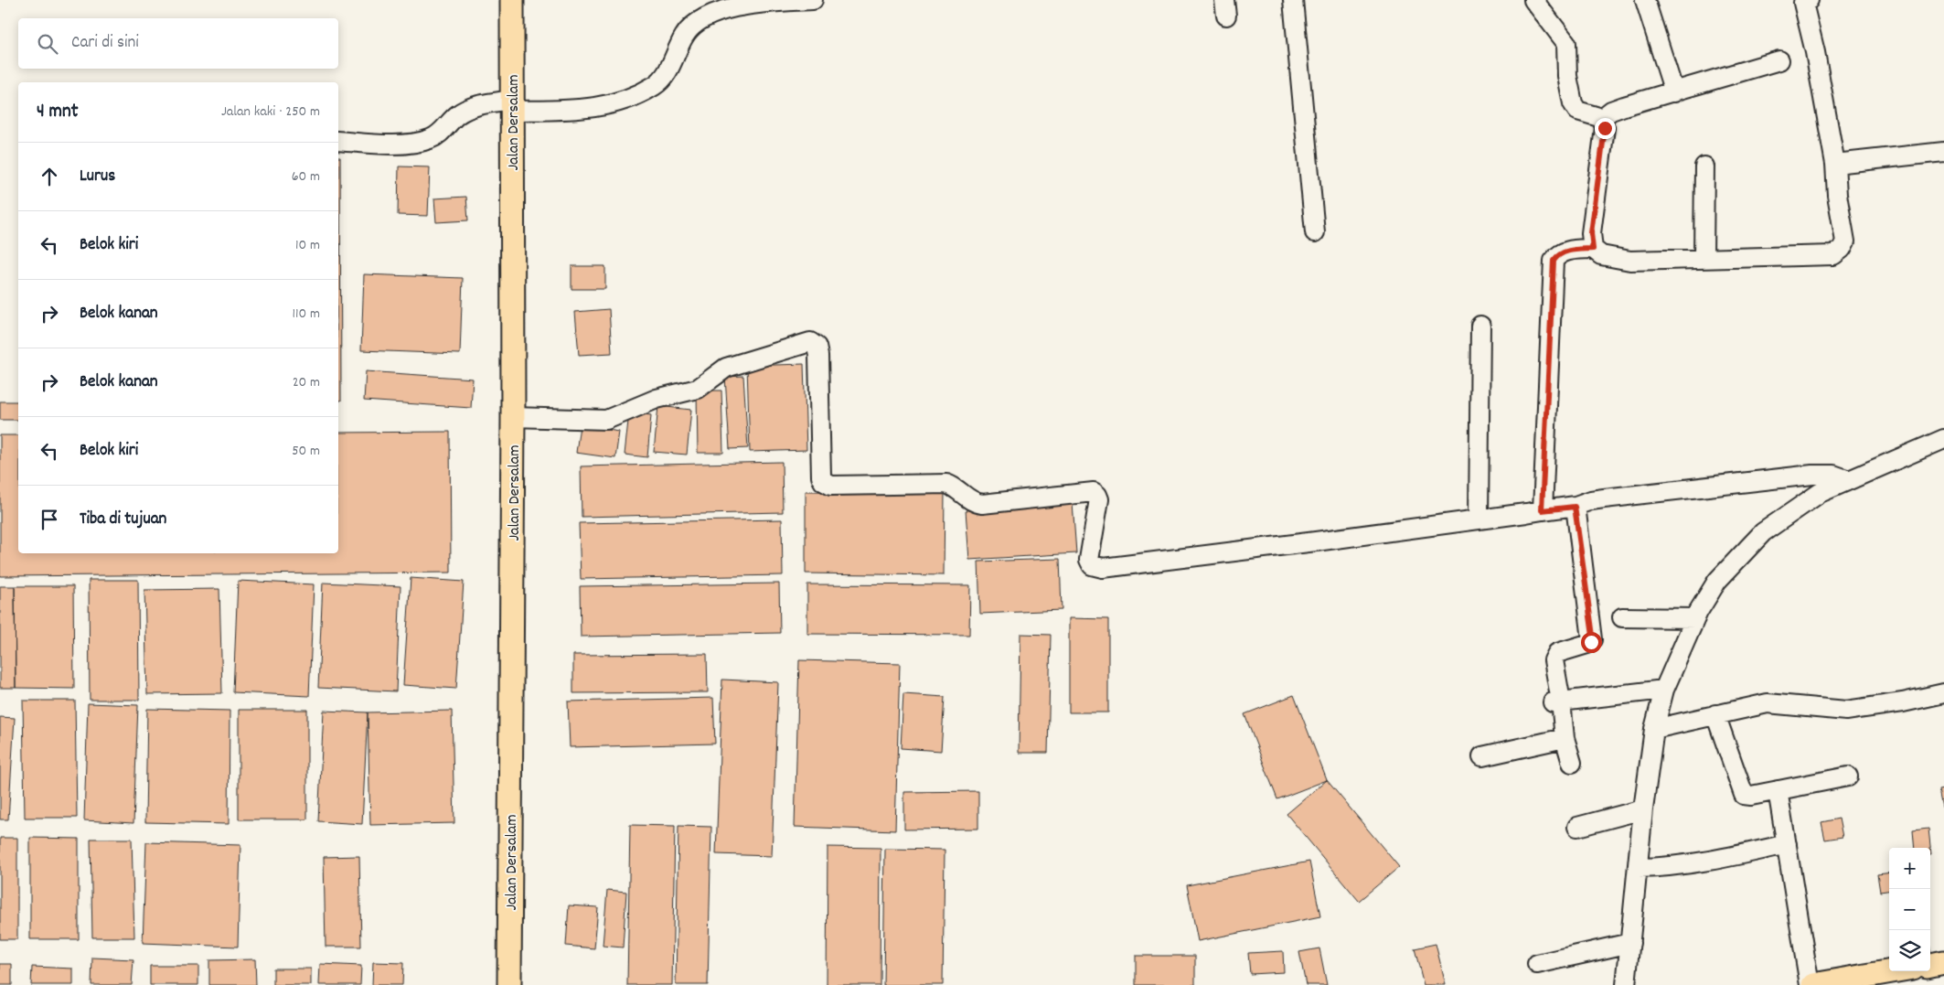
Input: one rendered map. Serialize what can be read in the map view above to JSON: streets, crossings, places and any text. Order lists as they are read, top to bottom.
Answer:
{
  "streets": {
    "main road": ["Jalan Dersalam"]
  },
  "page": {
    "search": "Cari di sini",
    "heading": ["4 mnt", "Jalan kaki · 250 m"],
    "list": [
      ["Lurus", "60 m"],
      ["Belok kiri", "10 m"],
      ["Belok kanan", "110 m"],
      ["Belok kanan", "20 m"],
      ["Belok kiri", "50 m"],
      "Tiba di tujuan"
    ],
    "map_buttons": ["+", "−"]
  }
}
